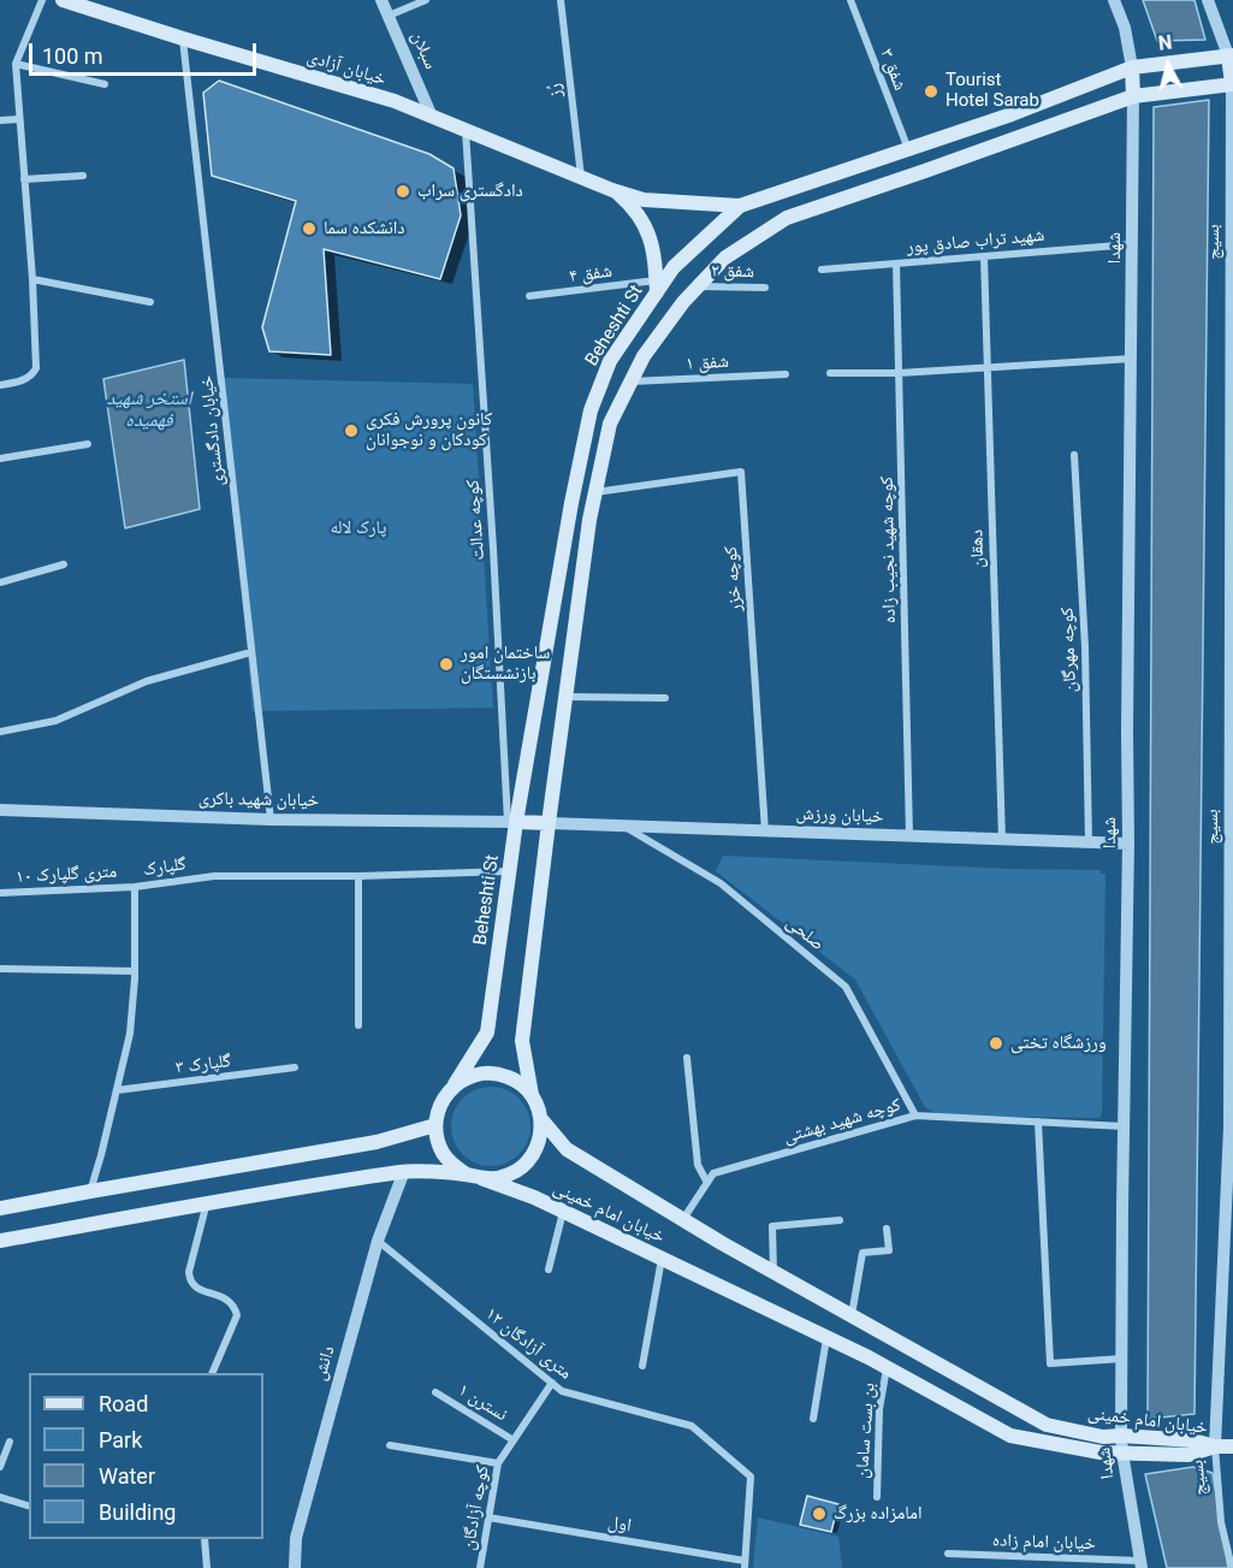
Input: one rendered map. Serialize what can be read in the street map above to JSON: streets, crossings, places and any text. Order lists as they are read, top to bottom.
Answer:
{
  "streets": {
    "main road": ["خیابان آزادی", "Beheshti St", "خیابان امام خمینی"],
    "street": [
      "سبلان",
      "شفق ۳",
      "رُز",
      "شهید تراب صادق پور",
      "بسیج",
      "شهدا",
      "شفق ۲",
      "شفق ۴",
      "شفق ۱",
      "خیابان دادگستری",
      "کوچه عدالت",
      "دهقان",
      "کوچه شهید نجیب زاده",
      "کوچه خزر",
      "کوچه مهرگان",
      "خیابان شهید باکری",
      "خیابان ورزش",
      "گلپارک",
      "۱۰ متری گلپارک",
      "صلحی",
      "گلپارک ۳",
      "کوچه شهید بهشتی",
      "۱۲ متری آزادگان",
      "دانش",
      "نسترن ۱",
      "بن بست سامان",
      "کوچه آزادگان",
      "اول",
      "خیابان امام زاده"
    ]
  },
  "crossings": [
    ["سبلان", "خیابان آزادی"],
    ["خیابان آزادی", "رُز"],
    ["خیابان آزادی", "Beheshti St"],
    ["خیابان آزادی", "خیابان دادگستری"],
    ["خیابان آزادی", "کوچه عدالت"],
    ["شفق ۳", "Beheshti St"],
    ["شهید تراب صادق پور", "شهدا"],
    ["شهید تراب صادق پور", "دهقان"],
    ["شهید تراب صادق پور", "کوچه شهید نجیب زاده"],
    ["بسیج", "خیابان امام خمینی"],
    ["شهدا", "خیابان ورزش"],
    ["شهدا", "کوچه شهید بهشتی"],
    ["شهدا", "خیابان امام خمینی"],
    ["شهدا", "خیابان امام زاده"],
    ["شفق ۴", "Beheshti St"],
    ["Beheshti St", "کوچه عدالت"],
    ["Beheshti St", "خیابان شهید باکری"],
    ["Beheshti St", "گلپارک"],
    ["Beheshti St", "خیابان امام خمینی"],
    ["خیابان دادگستری", "خیابان شهید باکری"],
    ["کوچه عدالت", "خیابان شهید باکری"],
    ["دهقان", "خیابان ورزش"],
    ["کوچه شهید نجیب زاده", "خیابان ورزش"],
    ["کوچه خزر", "خیابان ورزش"],
    ["کوچه مهرگان", "خیابان ورزش"],
    ["خیابان ورزش", "صلحی"],
    ["گلپارک", "۱۰ متری گلپارک"],
    ["گلپارک", "گلپارک ۳"],
    ["صلحی", "کوچه شهید بهشتی"],
    ["کوچه شهید بهشتی", "خیابان امام خمینی"],
    ["خیابان امام خمینی", "دانش"],
    ["خیابان امام خمینی", "بن بست سامان"],
    ["۱۲ متری آزادگان", "دانش"],
    ["۱۲ متری آزادگان", "کوچه آزادگان"],
    ["۱۲ متری آزادگان", "اول"],
    ["نسترن ۱", "کوچه آزادگان"],
    ["کوچه آزادگان", "اول"]
  ],
  "water": ["استخر شهید فهمیده"],
  "parks": ["پارک لاله"],
  "places": [
    "Tourist Hotel Sarab",
    "دادگستری سراب",
    "دانشکده سما",
    "کانون پرورش فکری کودکان و نوجوانان",
    "ساختمان امور بازنشستگان",
    "ورزشگاه تختی",
    "امامزاده بزرگ"
  ],
  "legend": [
    "Road",
    "Park",
    "Water",
    "Building"
  ],
  "scale_bar": "100 m",
  "north": "top"
}
